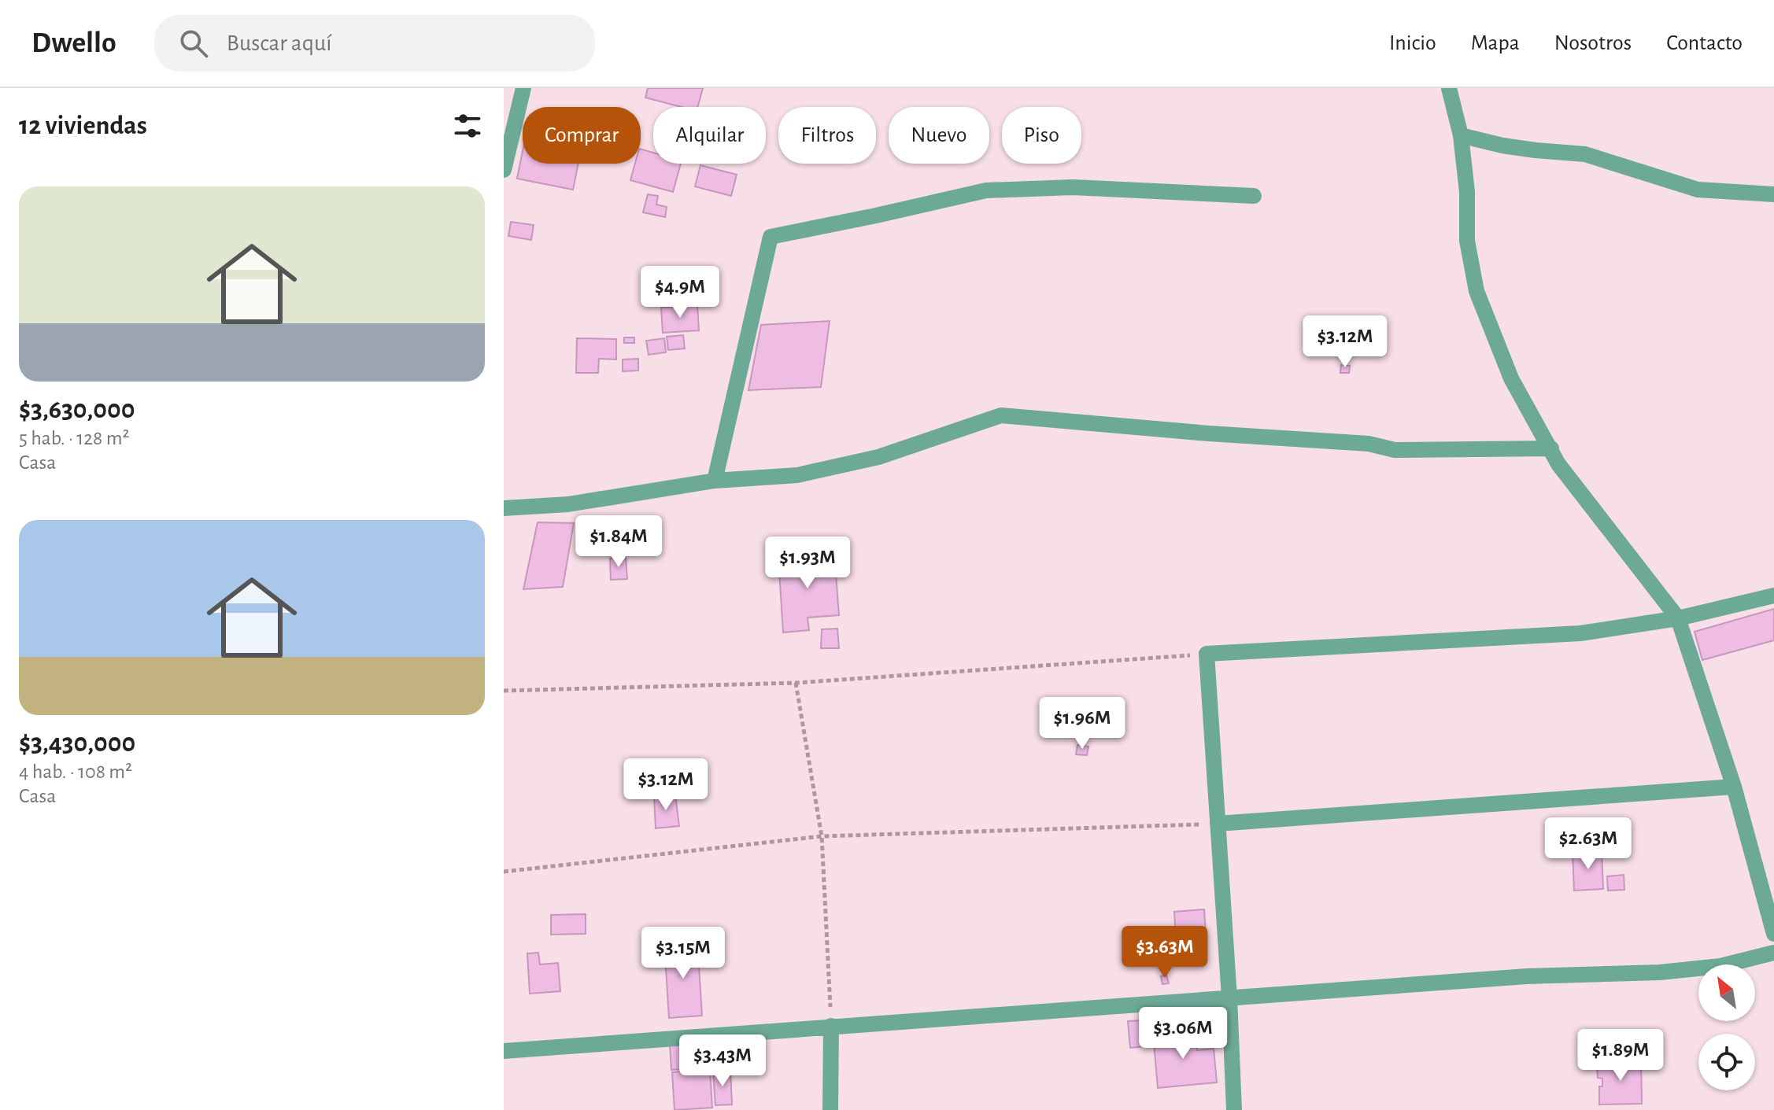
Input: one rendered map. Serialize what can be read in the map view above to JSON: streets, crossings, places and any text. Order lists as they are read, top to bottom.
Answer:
{
  "north": "top left",
  "page": {
    "header": "Dwello",
    "search": "Buscar aquí",
    "nav": [
      "Inicio",
      "Mapa",
      "Nosotros",
      "Contacto"
    ],
    "heading": "12 viviendas",
    "chip": [
      "Comprar",
      "Alquilar",
      "Filtros",
      "Nuevo",
      "Piso"
    ],
    "list": [
      {
        "name": "$3,630,000",
        "note": "5 hab. · 128 m² · Casa"
      },
      {
        "name": "$3,430,000",
        "note": "4 hab. · 108 m² · Casa"
      }
    ],
    "price": [
      "$4.9M",
      "$3.12M",
      "$1.84M",
      "$1.93M",
      "$1.96M",
      "$3.12M",
      "$2.63M",
      "$3.63M",
      "$3.15M",
      "$3.06M",
      "$1.89M",
      "$3.43M"
    ]
  }
}
